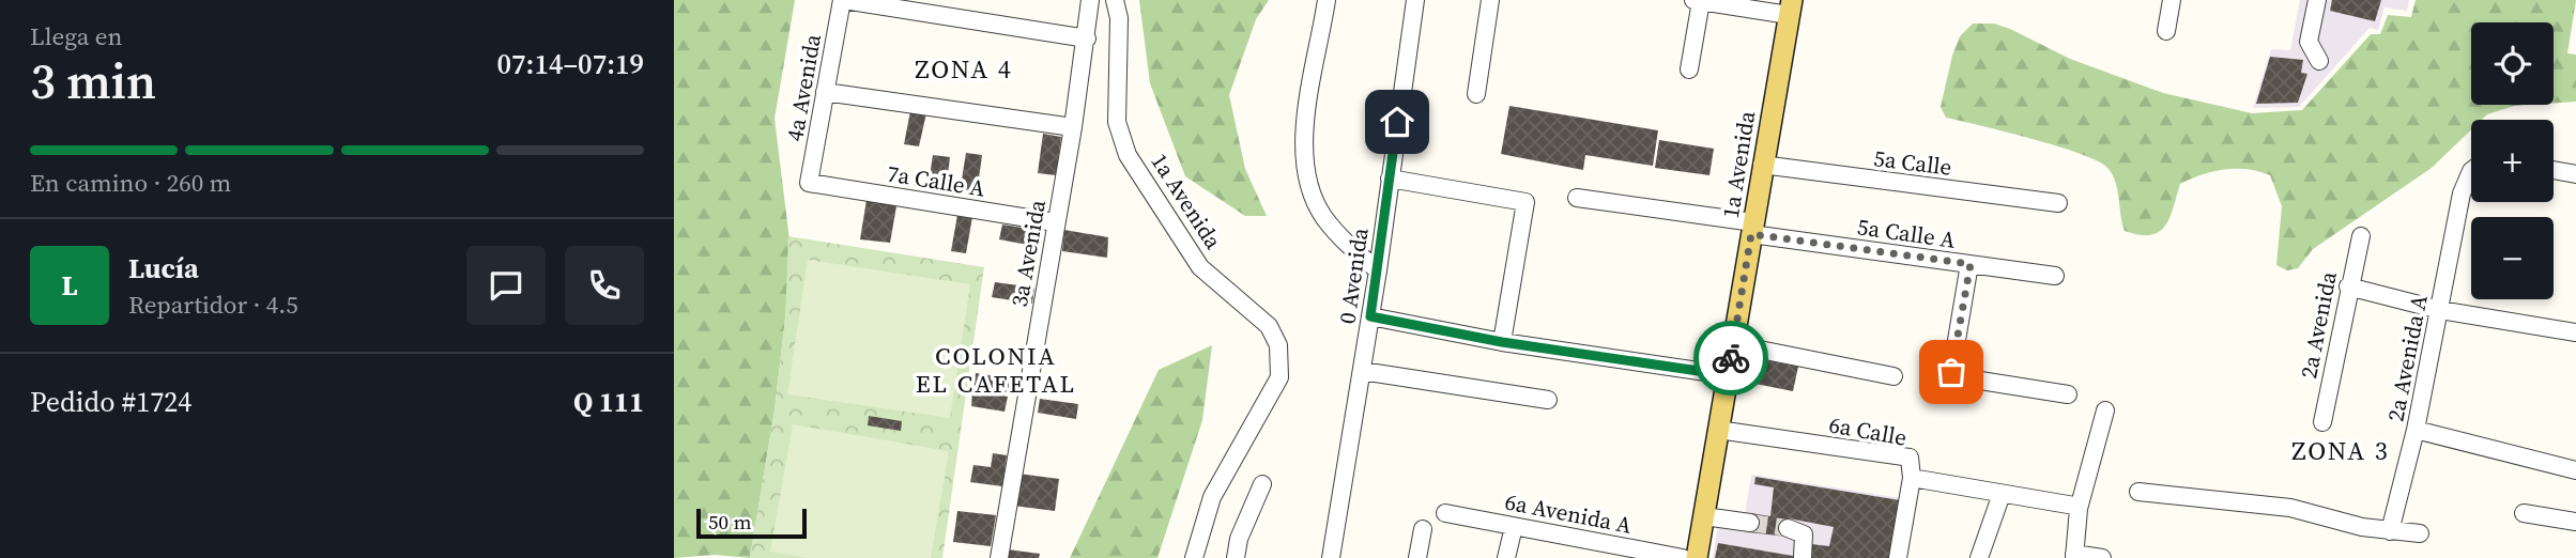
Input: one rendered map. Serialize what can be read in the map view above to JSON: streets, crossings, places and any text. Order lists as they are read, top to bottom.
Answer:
{
  "streets": {
    "main road": ["1a Avenida"],
    "street": [
      "4a Avenida",
      "5a Calle",
      "7a Calle A",
      "5a Calle A",
      "3a Avenida",
      "0 Avenida",
      "2a Avenida",
      "2a Avenida A",
      "6a Calle",
      "6a Avenida A"
    ]
  },
  "crossings": [
    ["4a Avenida", "7a Calle A"],
    ["5a Calle", "1a Avenida"],
    ["1a Avenida", "5a Calle A"],
    ["1a Avenida", "6a Calle"],
    ["7a Calle A", "3a Avenida"]
  ],
  "districts": ["ZONA 4", "COLONIA EL CAFETAL", "ZONA 3"],
  "scale_bar": "50 m",
  "page": {
    "heading": ["3 min", "Llega en", "07:14–07:19"],
    "panel": [
      "Lucía",
      "Repartidor · 4.5",
      "Pedido #1724",
      "Q 111"
    ],
    "map_buttons": ["+", "−"],
    "bar": "En camino · 260 m",
    "round": "L",
    "scale": "50 m"
  }
}
